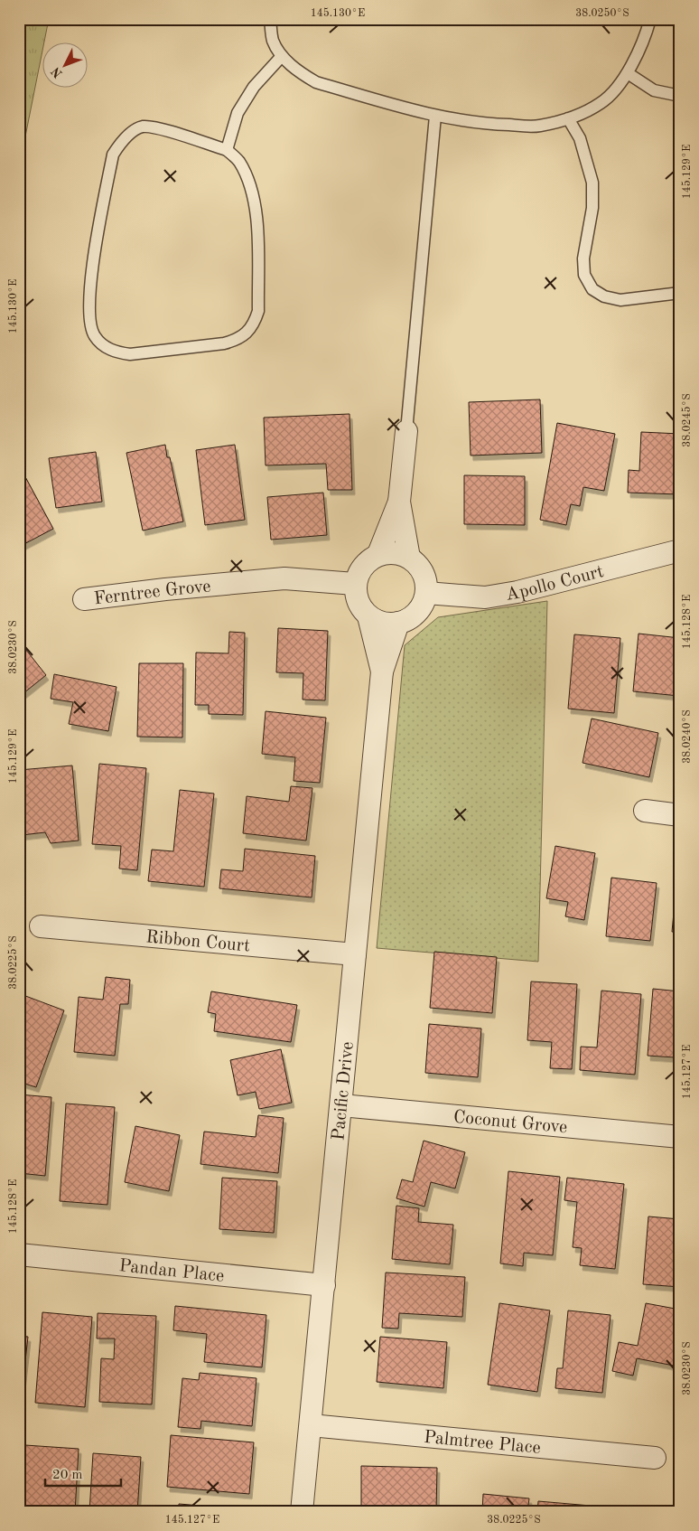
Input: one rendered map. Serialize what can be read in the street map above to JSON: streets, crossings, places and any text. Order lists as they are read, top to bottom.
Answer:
{
  "streets": {
    "street": [
      "Apollo Court",
      "Ferntree Grove",
      "Ribbon Court",
      "Pacific Drive",
      "Coconut Grove",
      "Pandan Place",
      "Palmtree Place"
    ]
  },
  "crossings": [
    ["Apollo Court", "Ferntree Grove"],
    ["Apollo Court", "Pacific Drive"],
    ["Ferntree Grove", "Pacific Drive"],
    ["Ribbon Court", "Pacific Drive"],
    ["Pacific Drive", "Coconut Grove"],
    ["Pacific Drive", "Pandan Place"],
    ["Pacific Drive", "Palmtree Place"]
  ],
  "scale_bar": "20 m",
  "north": "bottom left",
  "coordinates": [
    "145.130°E",
    "38.0250°S",
    "145.129°E",
    "38.0245°S",
    "145.128°E",
    "38.0230°S",
    "38.0240°S",
    "38.0225°S",
    "145.127°E"
  ]
}
